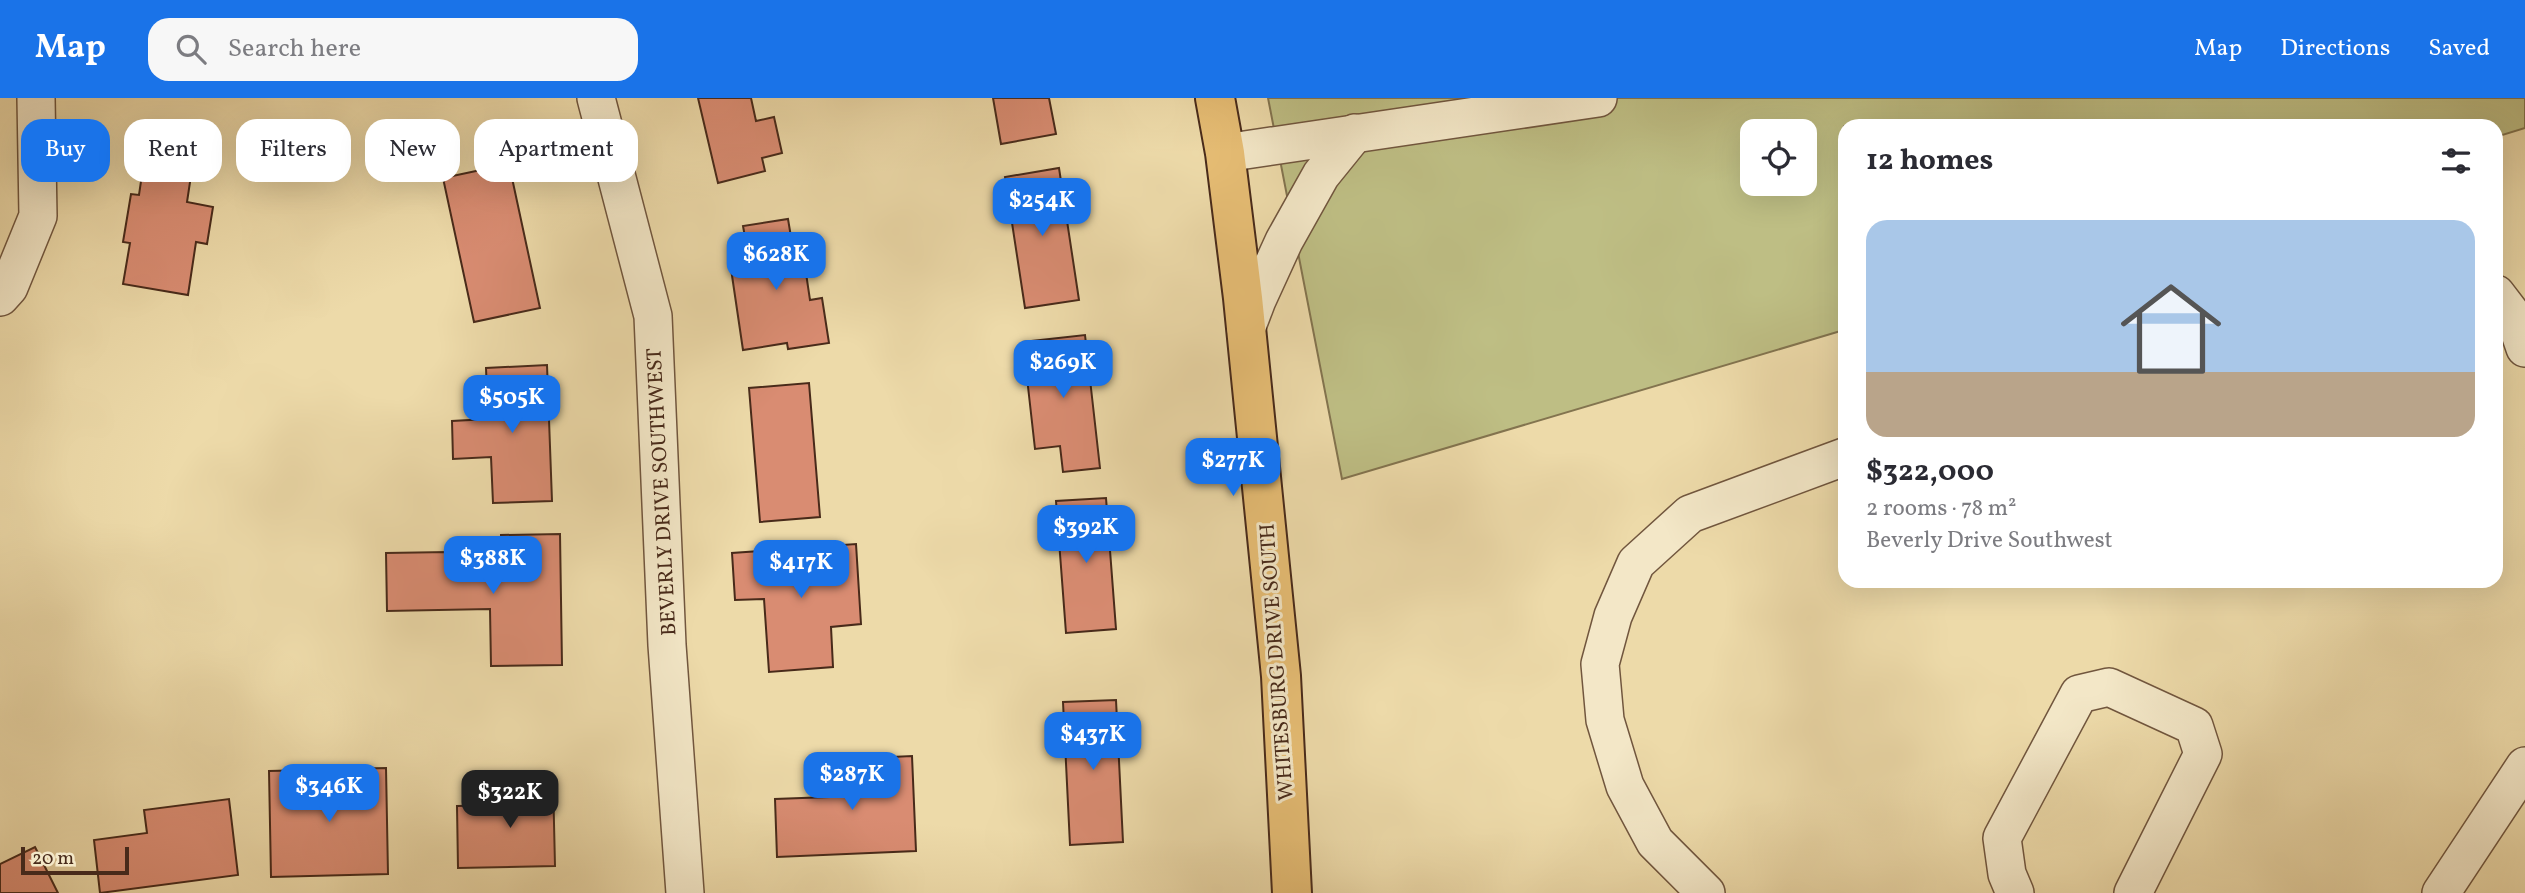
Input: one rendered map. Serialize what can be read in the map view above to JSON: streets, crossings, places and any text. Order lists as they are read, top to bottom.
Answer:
{
  "streets": {
    "main road": ["WHITESBURG DRIVE SOUTH"],
    "street": ["BEVERLY DRIVE SOUTHWEST"]
  },
  "scale_bar": "20 m",
  "page": {
    "header": "Map",
    "search": "Search here",
    "nav": ["Map", "Directions", "Saved"],
    "chip": [
      "Buy",
      "Rent",
      "Filters",
      "New",
      "Apartment"
    ],
    "heading": "12 homes",
    "price": [
      "$254K",
      "$628K",
      "$269K",
      "$505K",
      "$277K",
      "$392K",
      "$388K",
      "$417K",
      "$437K",
      "$287K",
      "$346K",
      "$322K"
    ],
    "list": [
      {
        "name": "$322,000",
        "note": "2 rooms · 78 m² · Beverly Drive Southwest"
      }
    ],
    "scale": "20 m"
  }
}
